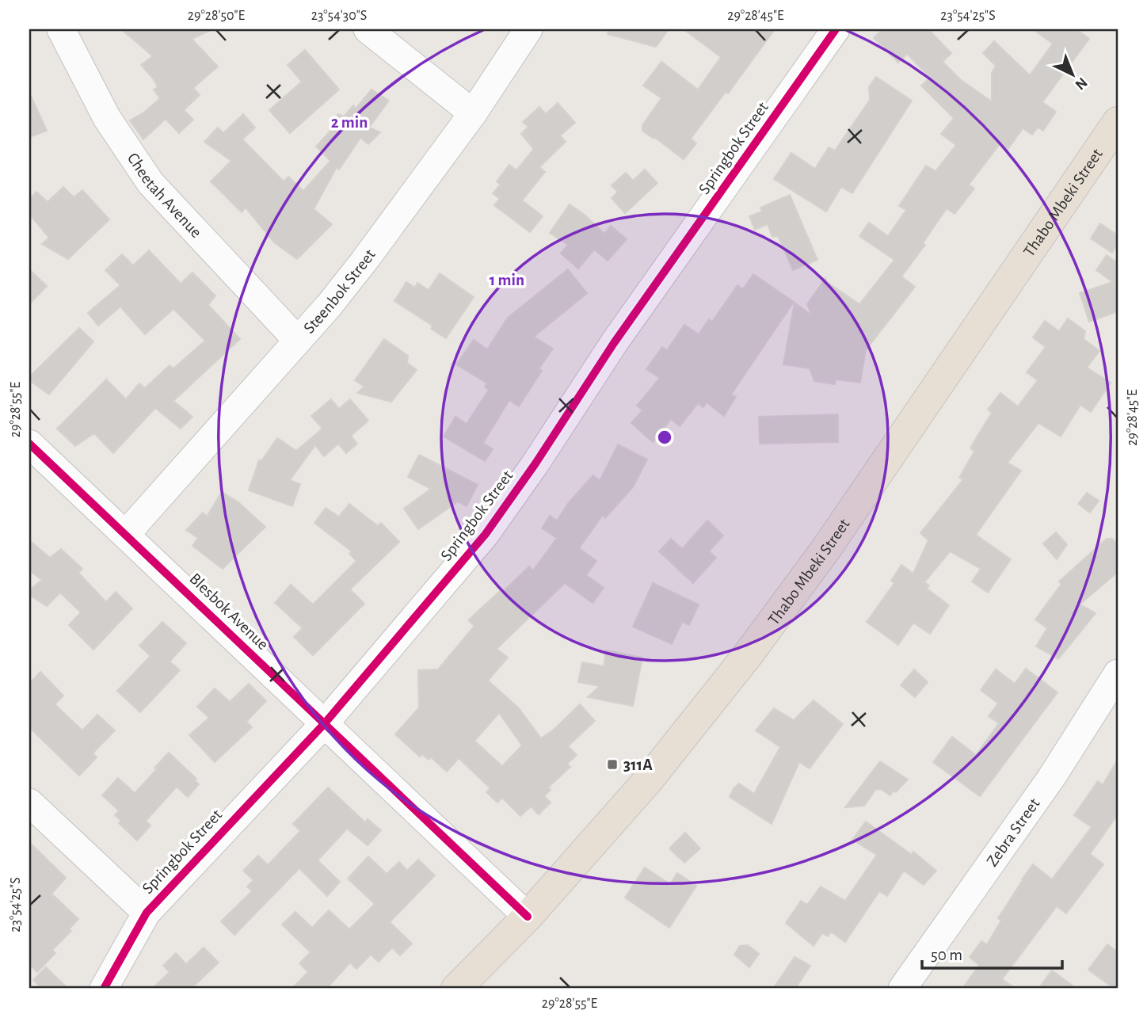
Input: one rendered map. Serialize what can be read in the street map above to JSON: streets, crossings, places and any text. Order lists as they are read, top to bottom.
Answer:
{
  "streets": {
    "main road": ["Thabo Mbeki Street"],
    "street": [
      "Springbok Street",
      "Cheetah Avenue",
      "Steenbok Street",
      "Blesbok Avenue",
      "Zebra Street"
    ]
  },
  "crossings": [
    ["Springbok Street", "Blesbok Avenue"],
    ["Cheetah Avenue", "Steenbok Street"],
    ["Thabo Mbeki Street", "Blesbok Avenue"],
    ["Steenbok Street", "Blesbok Avenue"]
  ],
  "places": {
    "transit": ["311A"]
  },
  "scale_bar": "50 m",
  "north": "bottom right",
  "coordinates": [
    "29°28'50\"E",
    "23°54'30\"S",
    "29°28'45\"E",
    "23°54'25\"S",
    "29°28'55\"E"
  ],
  "rings": ["2 min", "1 min"]
}
